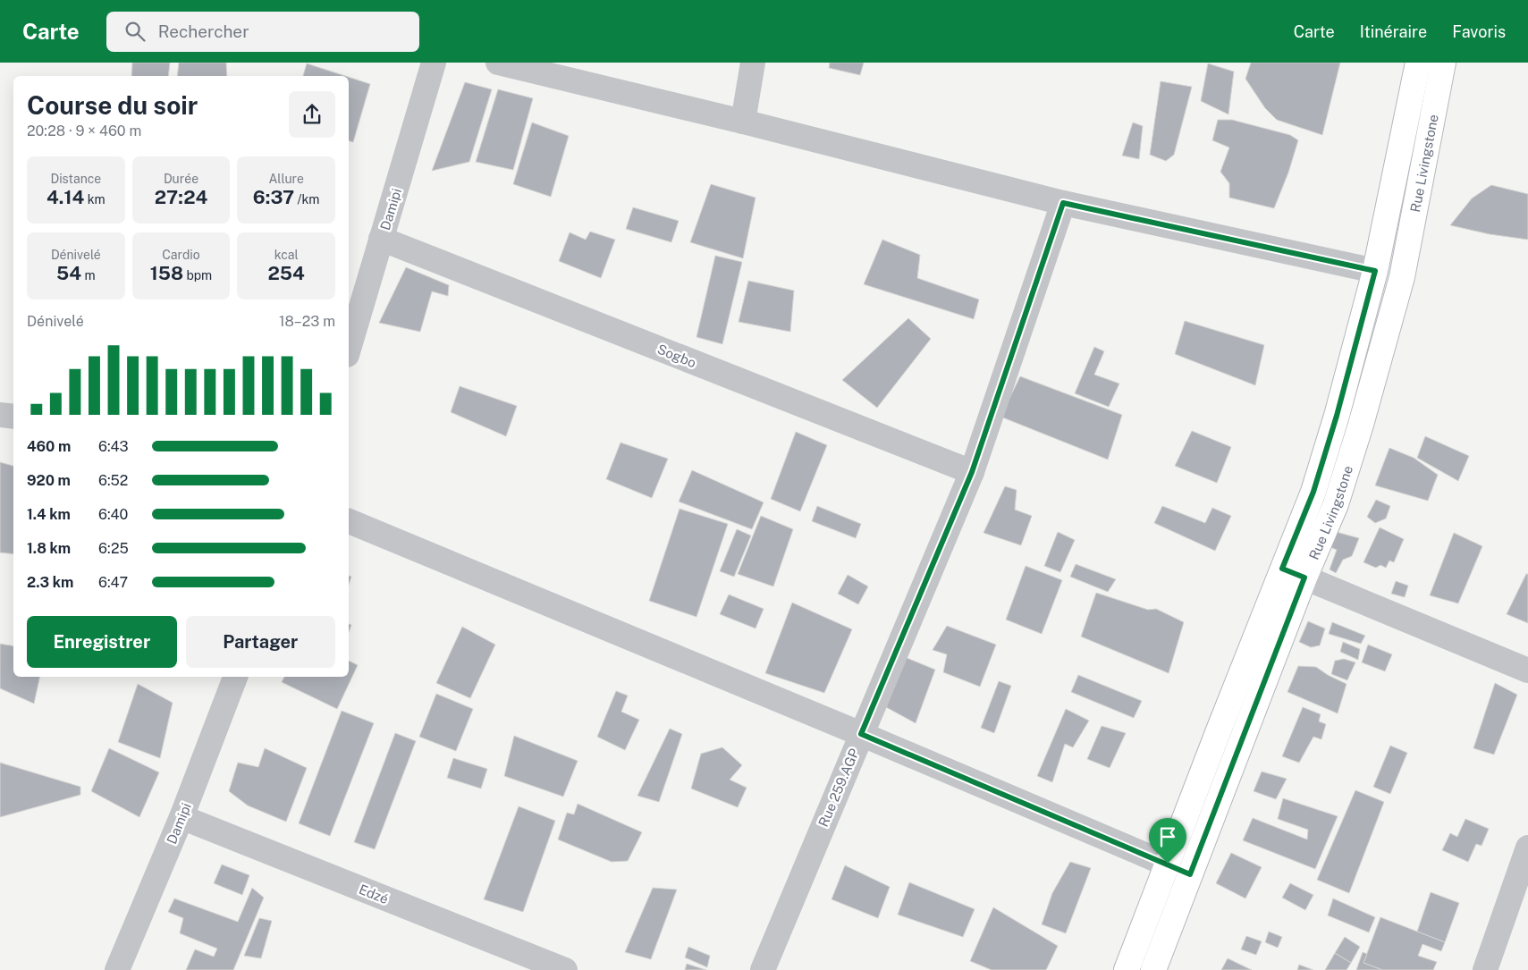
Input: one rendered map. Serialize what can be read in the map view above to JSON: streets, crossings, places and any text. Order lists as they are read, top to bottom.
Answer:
{
  "streets": {
    "street": [
      "Rue Livingstone",
      "Damipi",
      "Sogbo",
      "Rue 259.AGP",
      "Edzé"
    ]
  },
  "crossings": [
    ["Damipi", "Sogbo"],
    ["Damipi", "Edzé"],
    ["Sogbo", "Rue 259.AGP"]
  ],
  "page": {
    "header": "Carte",
    "search": "Rechercher",
    "nav": ["Carte", "Itinéraire", "Favoris"],
    "heading": ["Course du soir", "20:28 · 9 × 460 m"],
    "stats": [
      ["Distance", "4.14 km"],
      ["Durée", "27:24"],
      ["Allure", "6:37 /km"],
      ["Dénivelé", "54 m"],
      ["Cardio", "158 bpm"],
      ["kcal", "254"]
    ],
    "chart": ["Dénivelé", "18–23 m"],
    "list": [
      {
        "name": "460 m",
        "note": "6:43"
      },
      {
        "name": "920 m",
        "note": "6:52"
      },
      {
        "name": "1.4 km",
        "note": "6:40"
      },
      {
        "name": "1.8 km",
        "note": "6:25"
      },
      {
        "name": "2.3 km",
        "note": "6:47"
      }
    ],
    "buttons": ["Enregistrer", "Partager"]
  }
}
